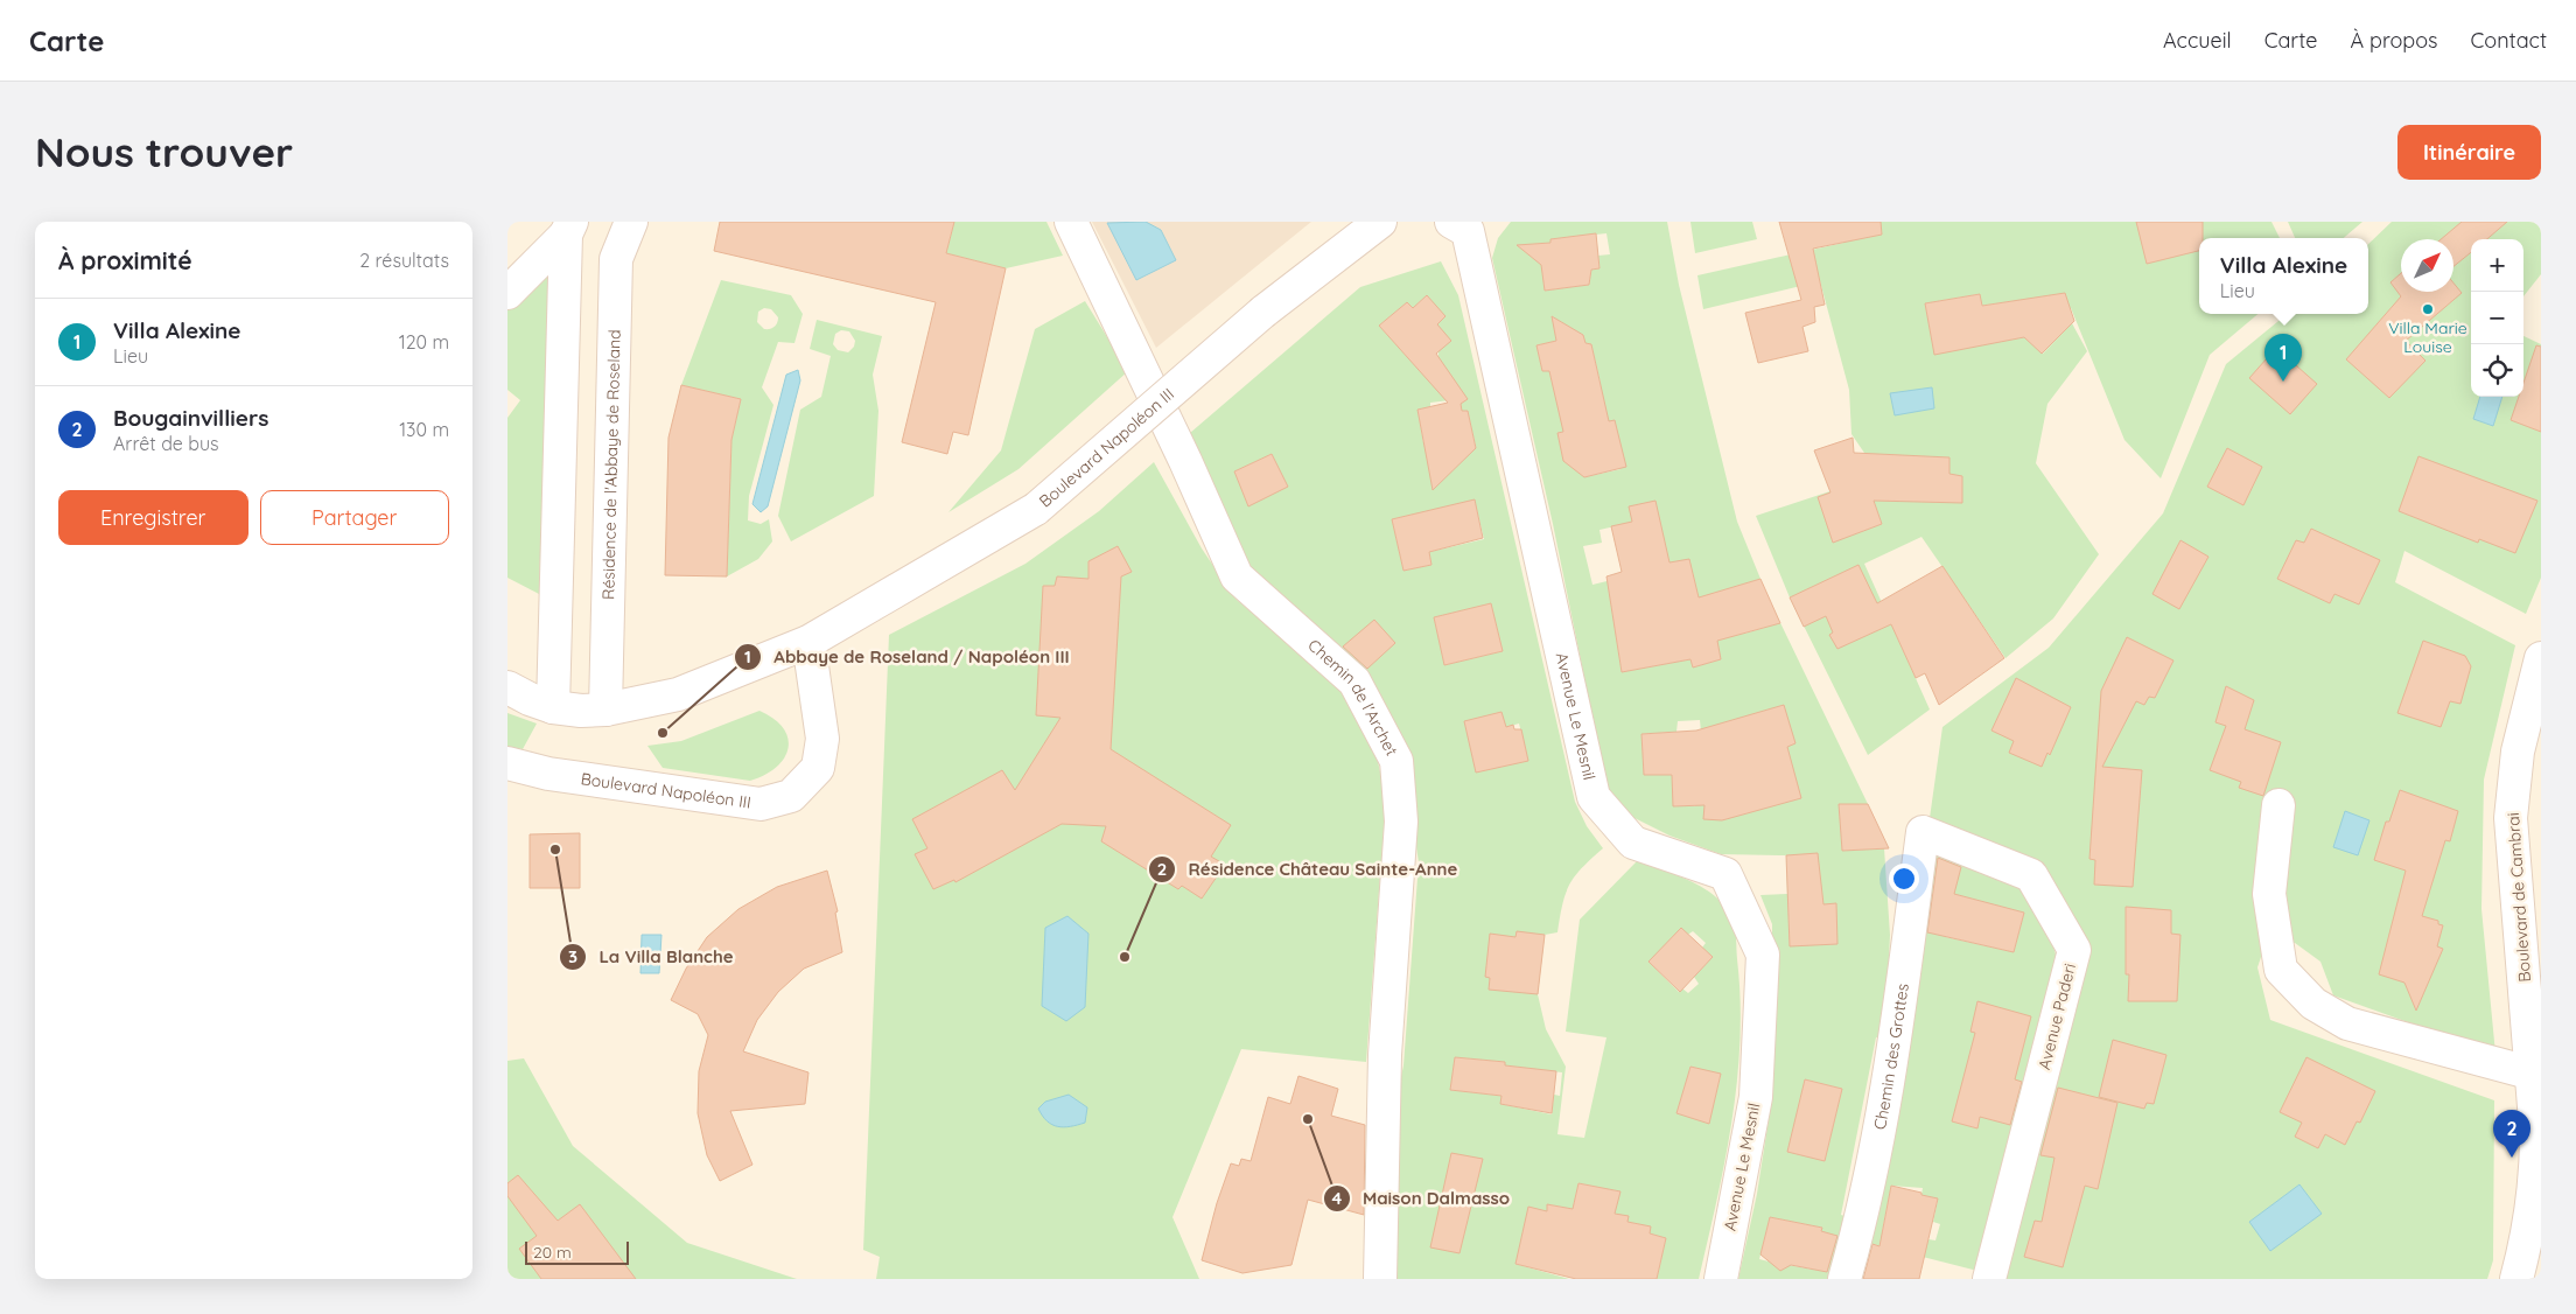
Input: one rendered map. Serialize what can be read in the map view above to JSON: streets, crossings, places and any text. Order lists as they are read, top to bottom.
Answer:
{
  "streets": {
    "street": [
      "Boulevard Napoléon III",
      "Résidence de l'Abbaye de Roseland",
      "Chemin de l'Archet",
      "Avenue Le Mesnil",
      "Boulevard de Cambrai",
      "Avenue Paderi",
      "Chemin des Grottes"
    ]
  },
  "crossings": [
    ["Boulevard Napoléon III", "Résidence de l'Abbaye de Roseland"],
    ["Avenue Paderi", "Chemin des Grottes"]
  ],
  "places": [
    "Villa Marie Louise",
    "Abbaye de Roseland / Napoléon III",
    "La Villa Blanche",
    "Résidence Château Sainte-Anne",
    "Maison Dalmasso"
  ],
  "scale_bar": "20 m",
  "north": "top right",
  "page": {
    "header": "Carte",
    "nav": [
      "Accueil",
      "Carte",
      "À propos",
      "Contact"
    ],
    "buttons": [
      "Itinéraire",
      ["Enregistrer", "Partager"]
    ],
    "title": "Nous trouver",
    "heading": ["À proximité", "2 résultats"],
    "popup": ["Villa Alexine", "Lieu"],
    "map_buttons": ["+", "−"],
    "list": [
      {
        "mark": "1",
        "name": "Villa Alexine",
        "note": "Lieu",
        "value": "120 m"
      },
      {
        "mark": "2",
        "name": "Bougainvilliers",
        "note": "Arrêt de bus",
        "value": "130 m"
      }
    ],
    "pins": ["1", "2"],
    "scale": "20 m"
  }
}
